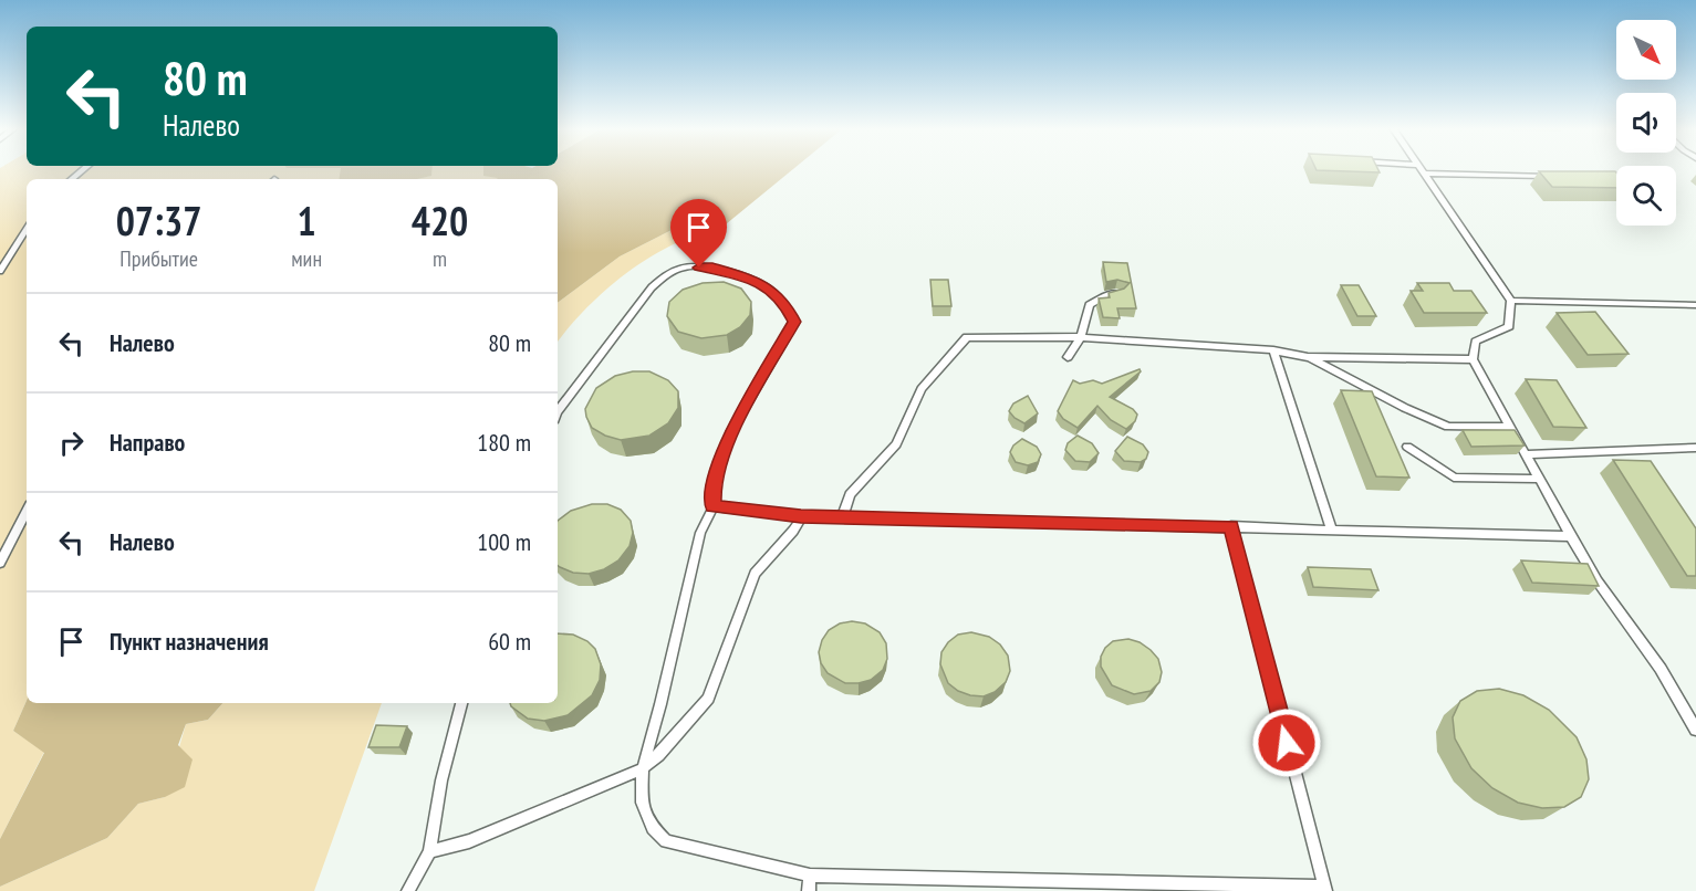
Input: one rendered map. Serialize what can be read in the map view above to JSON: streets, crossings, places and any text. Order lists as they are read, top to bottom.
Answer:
{
  "north": "bottom right",
  "page": {
    "turn": ["80 m", "Налево"],
    "eta": [
      "07:37",
      "Прибытие",
      "1",
      "мин",
      "420",
      "m"
    ],
    "list": [
      {
        "name": "Налево",
        "value": "80 m"
      },
      {
        "name": "Направо",
        "value": "180 m"
      },
      {
        "name": "Налево",
        "value": "100 m"
      },
      {
        "name": "Пункт назначения",
        "value": "60 m"
      }
    ]
  }
}
